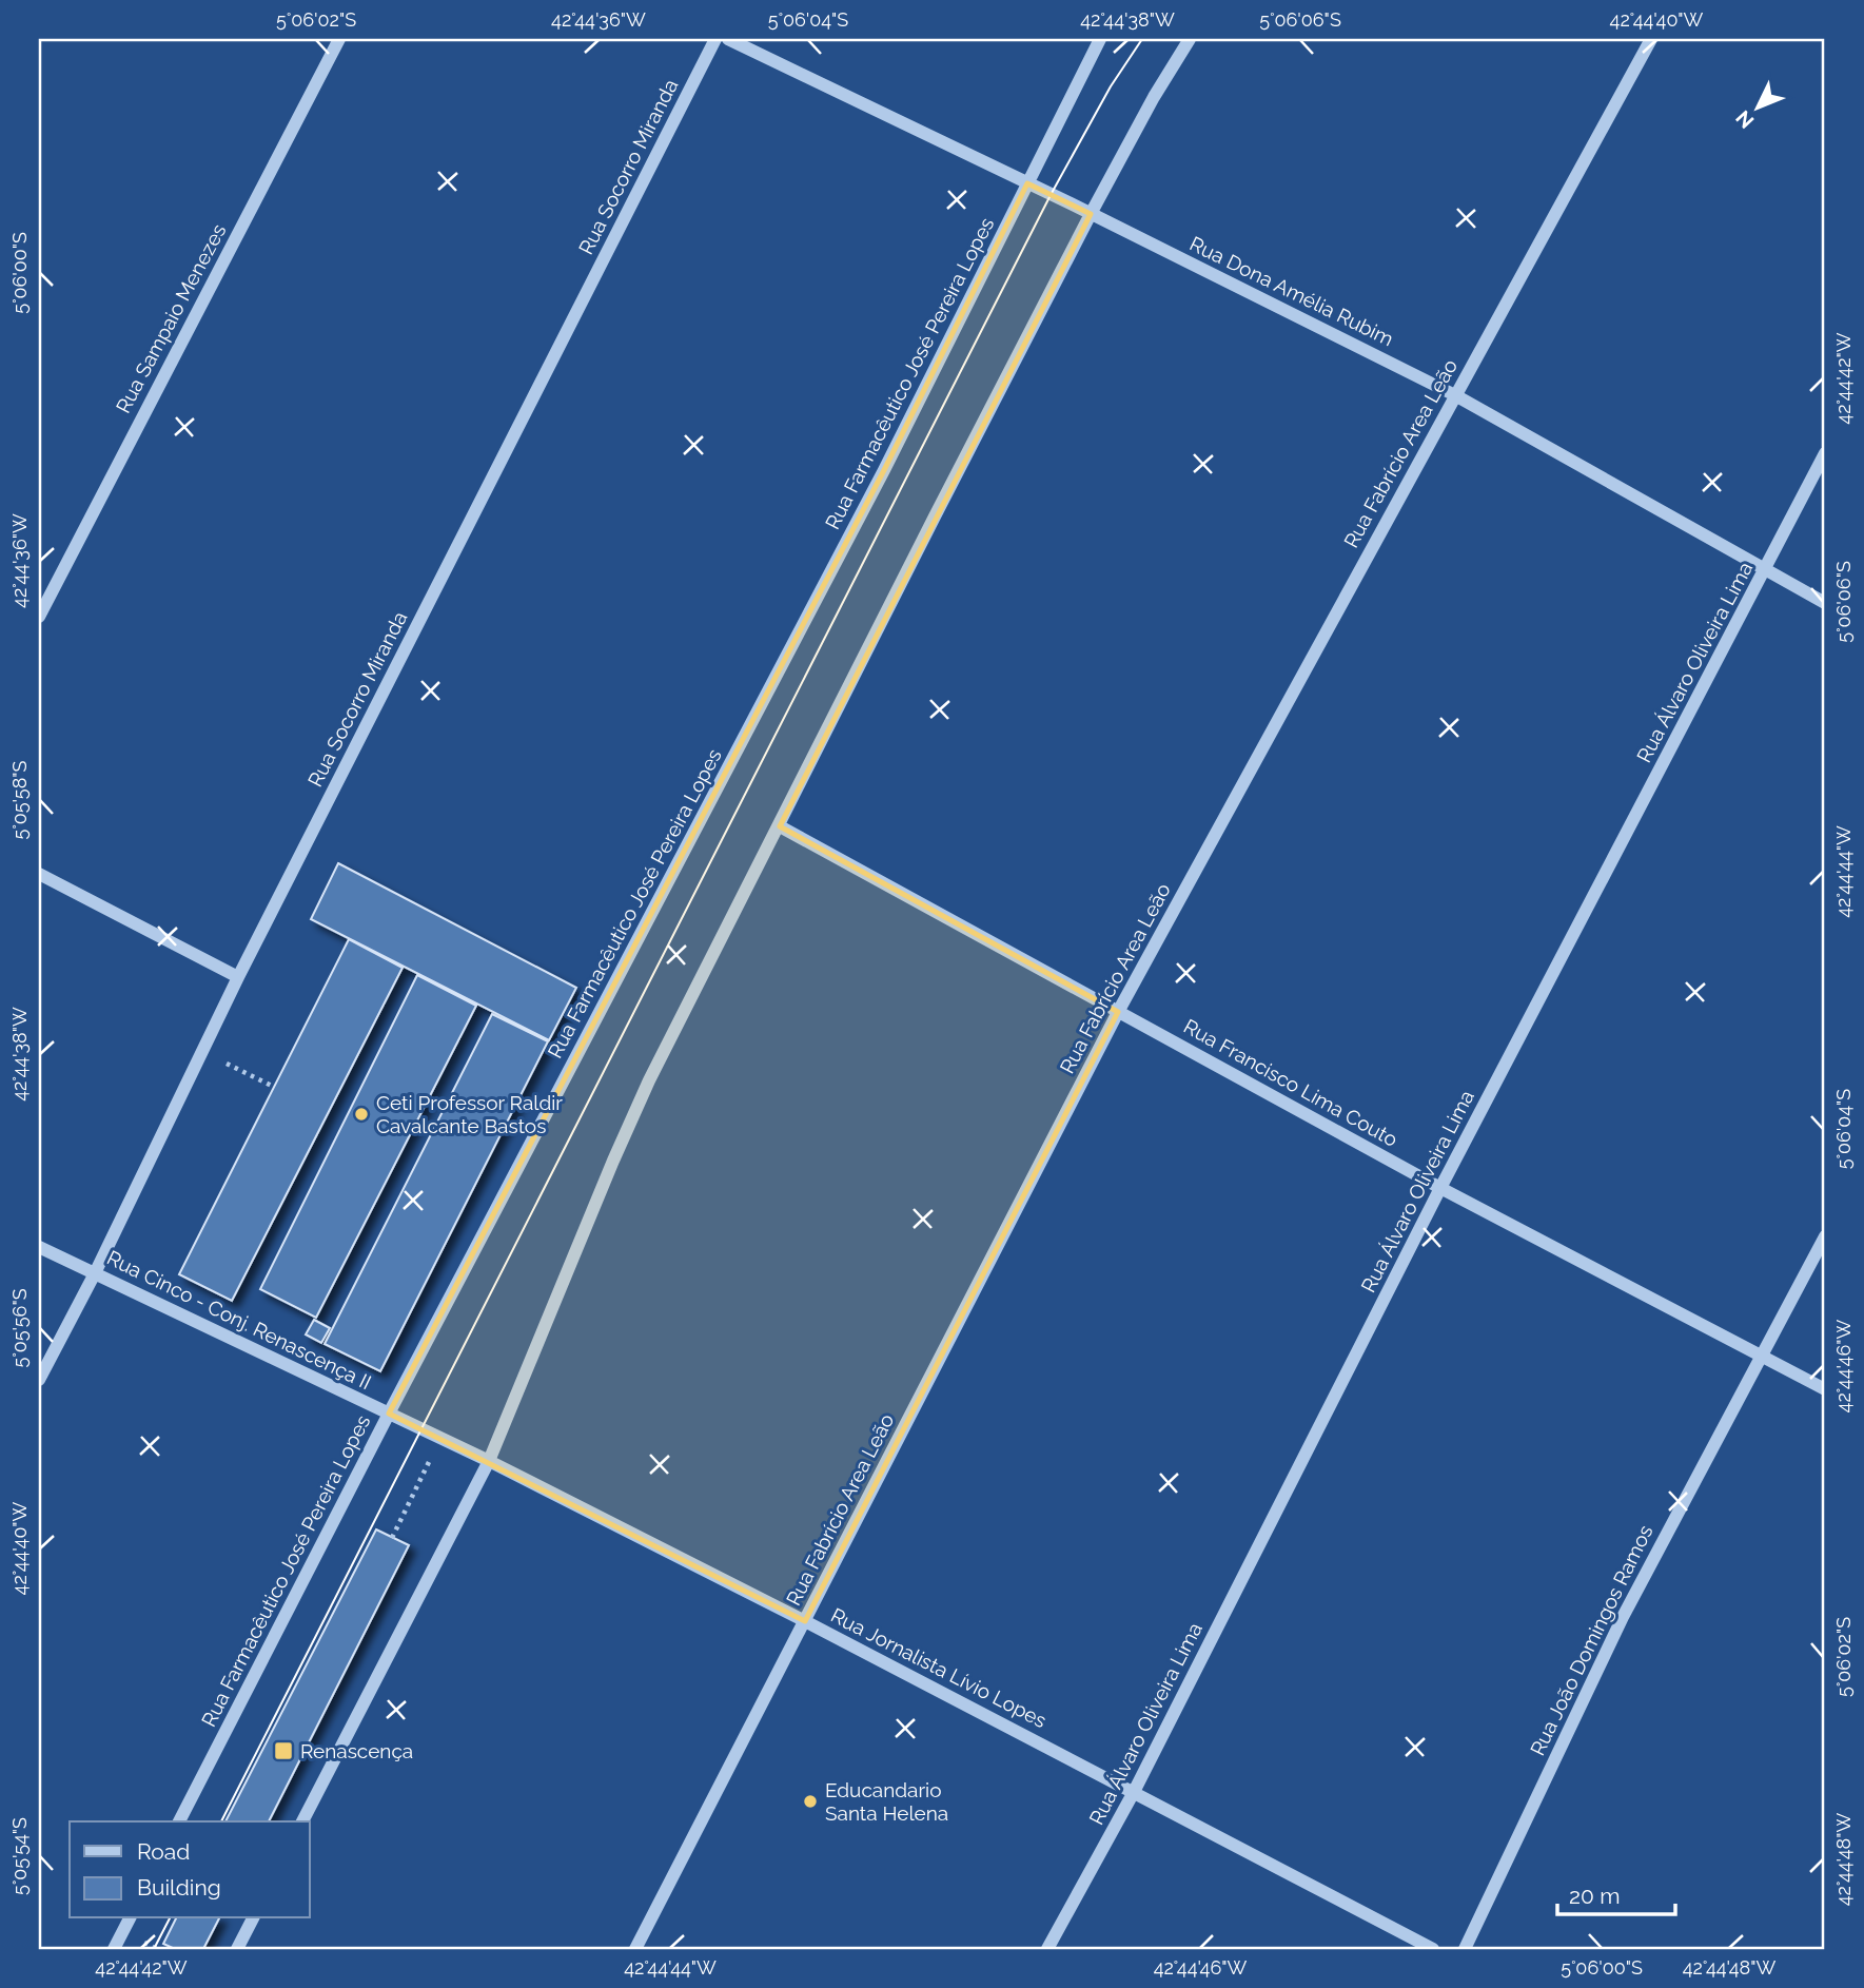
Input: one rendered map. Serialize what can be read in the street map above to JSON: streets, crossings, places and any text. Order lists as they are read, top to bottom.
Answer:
{
  "streets": {
    "street": [
      "Rua Socorro Miranda",
      "Rua Dona Amélia Rubim",
      "Rua Sampaio Menezes",
      "Rua Farmacêutico José Pereira Lopes",
      "Rua Fabrício Area Leão",
      "Rua Álvaro Oliveira Lima",
      "Rua Francisco Lima Couto",
      "Rua Cinco - Conj. Renascença II",
      "Rua João Domingos Ramos",
      "Rua Jornalista Lívio Lopes"
    ]
  },
  "crossings": [
    ["Rua Socorro Miranda", "Rua Cinco - Conj. Renascença II"],
    ["Rua Dona Amélia Rubim", "Rua Farmacêutico José Pereira Lopes"],
    ["Rua Dona Amélia Rubim", "Rua Fabrício Area Leão"],
    ["Rua Dona Amélia Rubim", "Rua Álvaro Oliveira Lima"],
    ["Rua Farmacêutico José Pereira Lopes", "Rua Cinco - Conj. Renascença II"],
    ["Rua Fabrício Area Leão", "Rua Francisco Lima Couto"],
    ["Rua Fabrício Area Leão", "Rua Jornalista Lívio Lopes"],
    ["Rua Álvaro Oliveira Lima", "Rua Francisco Lima Couto"],
    ["Rua Álvaro Oliveira Lima", "Rua Jornalista Lívio Lopes"],
    ["Rua Francisco Lima Couto", "Rua João Domingos Ramos"],
    ["Rua Cinco - Conj. Renascença II", "Rua Jornalista Lívio Lopes"]
  ],
  "places": {
    "other": ["Ceti Professor Raldir Cavalcante Bastos", "Educandario Santa Helena"],
    "transit": ["Renascença"]
  },
  "legend": ["Road", "Building"],
  "scale_bar": "20 m",
  "north": "bottom left",
  "coordinates": [
    "5°06'02\"S",
    "42°44'36\"W",
    "5°06'04\"S",
    "42°44'38\"W",
    "5°06'06\"S",
    "42°44'40\"W",
    "5°06'00\"S",
    "42°44'42\"W",
    "5°05'58\"S",
    "42°44'44\"W",
    "5°05'56\"S",
    "42°44'46\"W",
    "5°05'54\"S",
    "42°44'48\"W"
  ]
}
